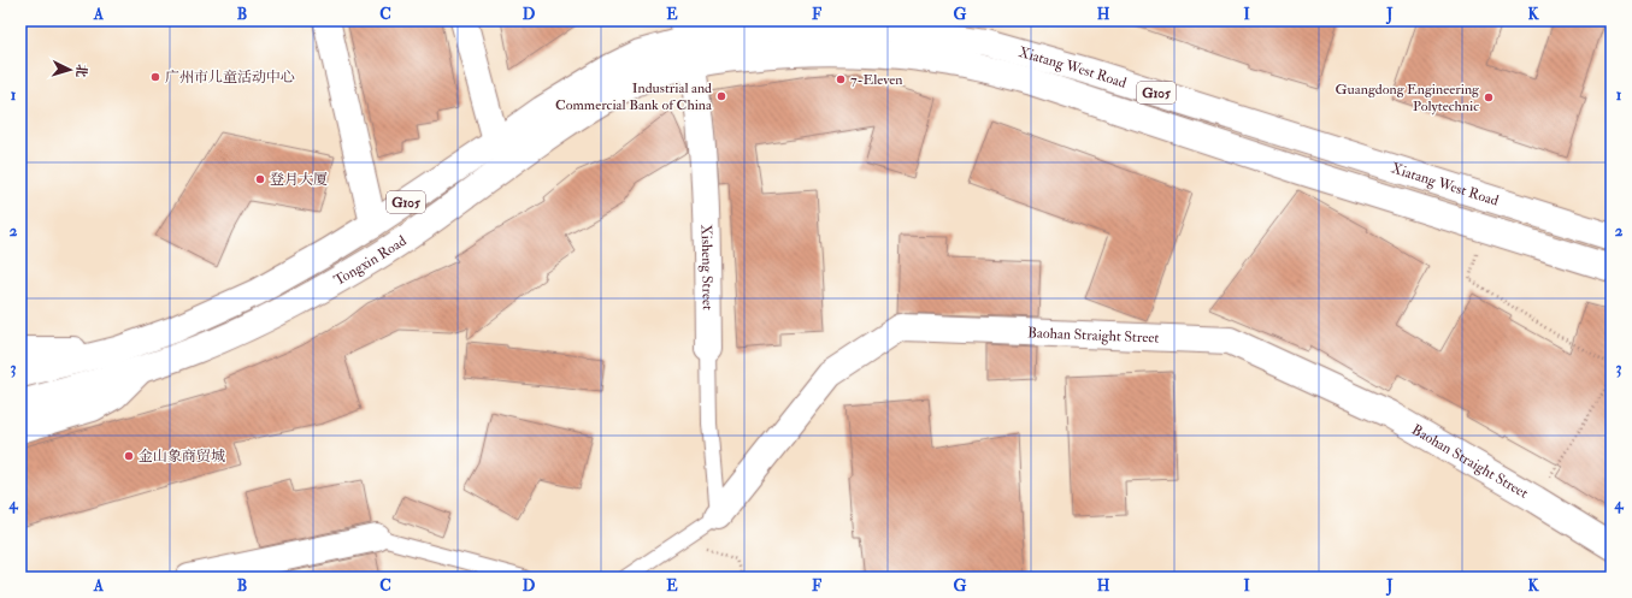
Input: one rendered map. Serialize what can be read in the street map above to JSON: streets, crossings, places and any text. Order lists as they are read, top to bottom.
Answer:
{
  "streets": {
    "main road": [
      "Xiatang West Road",
      "G105",
      "Tongxin Road",
      "Xisheng Street",
      "Baohan Straight Street"
    ]
  },
  "crossings": [
    ["Xiatang West Road", "Tongxin Road"],
    ["Xiatang West Road", "Xisheng Street"],
    ["Tongxin Road", "Xisheng Street"],
    ["Xisheng Street", "Baohan Straight Street"]
  ],
  "places": [
    "广州市儿童活动中心",
    "7-Eleven",
    "Industrial and Commercial Bank of China",
    "Guangdong Engineering Polytechnic",
    "登月大厦",
    "金山象商贸城"
  ],
  "north": "right",
  "grid": {
    "columns": [
      "A",
      "B",
      "C",
      "D",
      "E",
      "F",
      "G",
      "H",
      "I",
      "J",
      "K"
    ],
    "rows": [
      "1",
      "2",
      "3",
      "4"
    ]
  }
}
